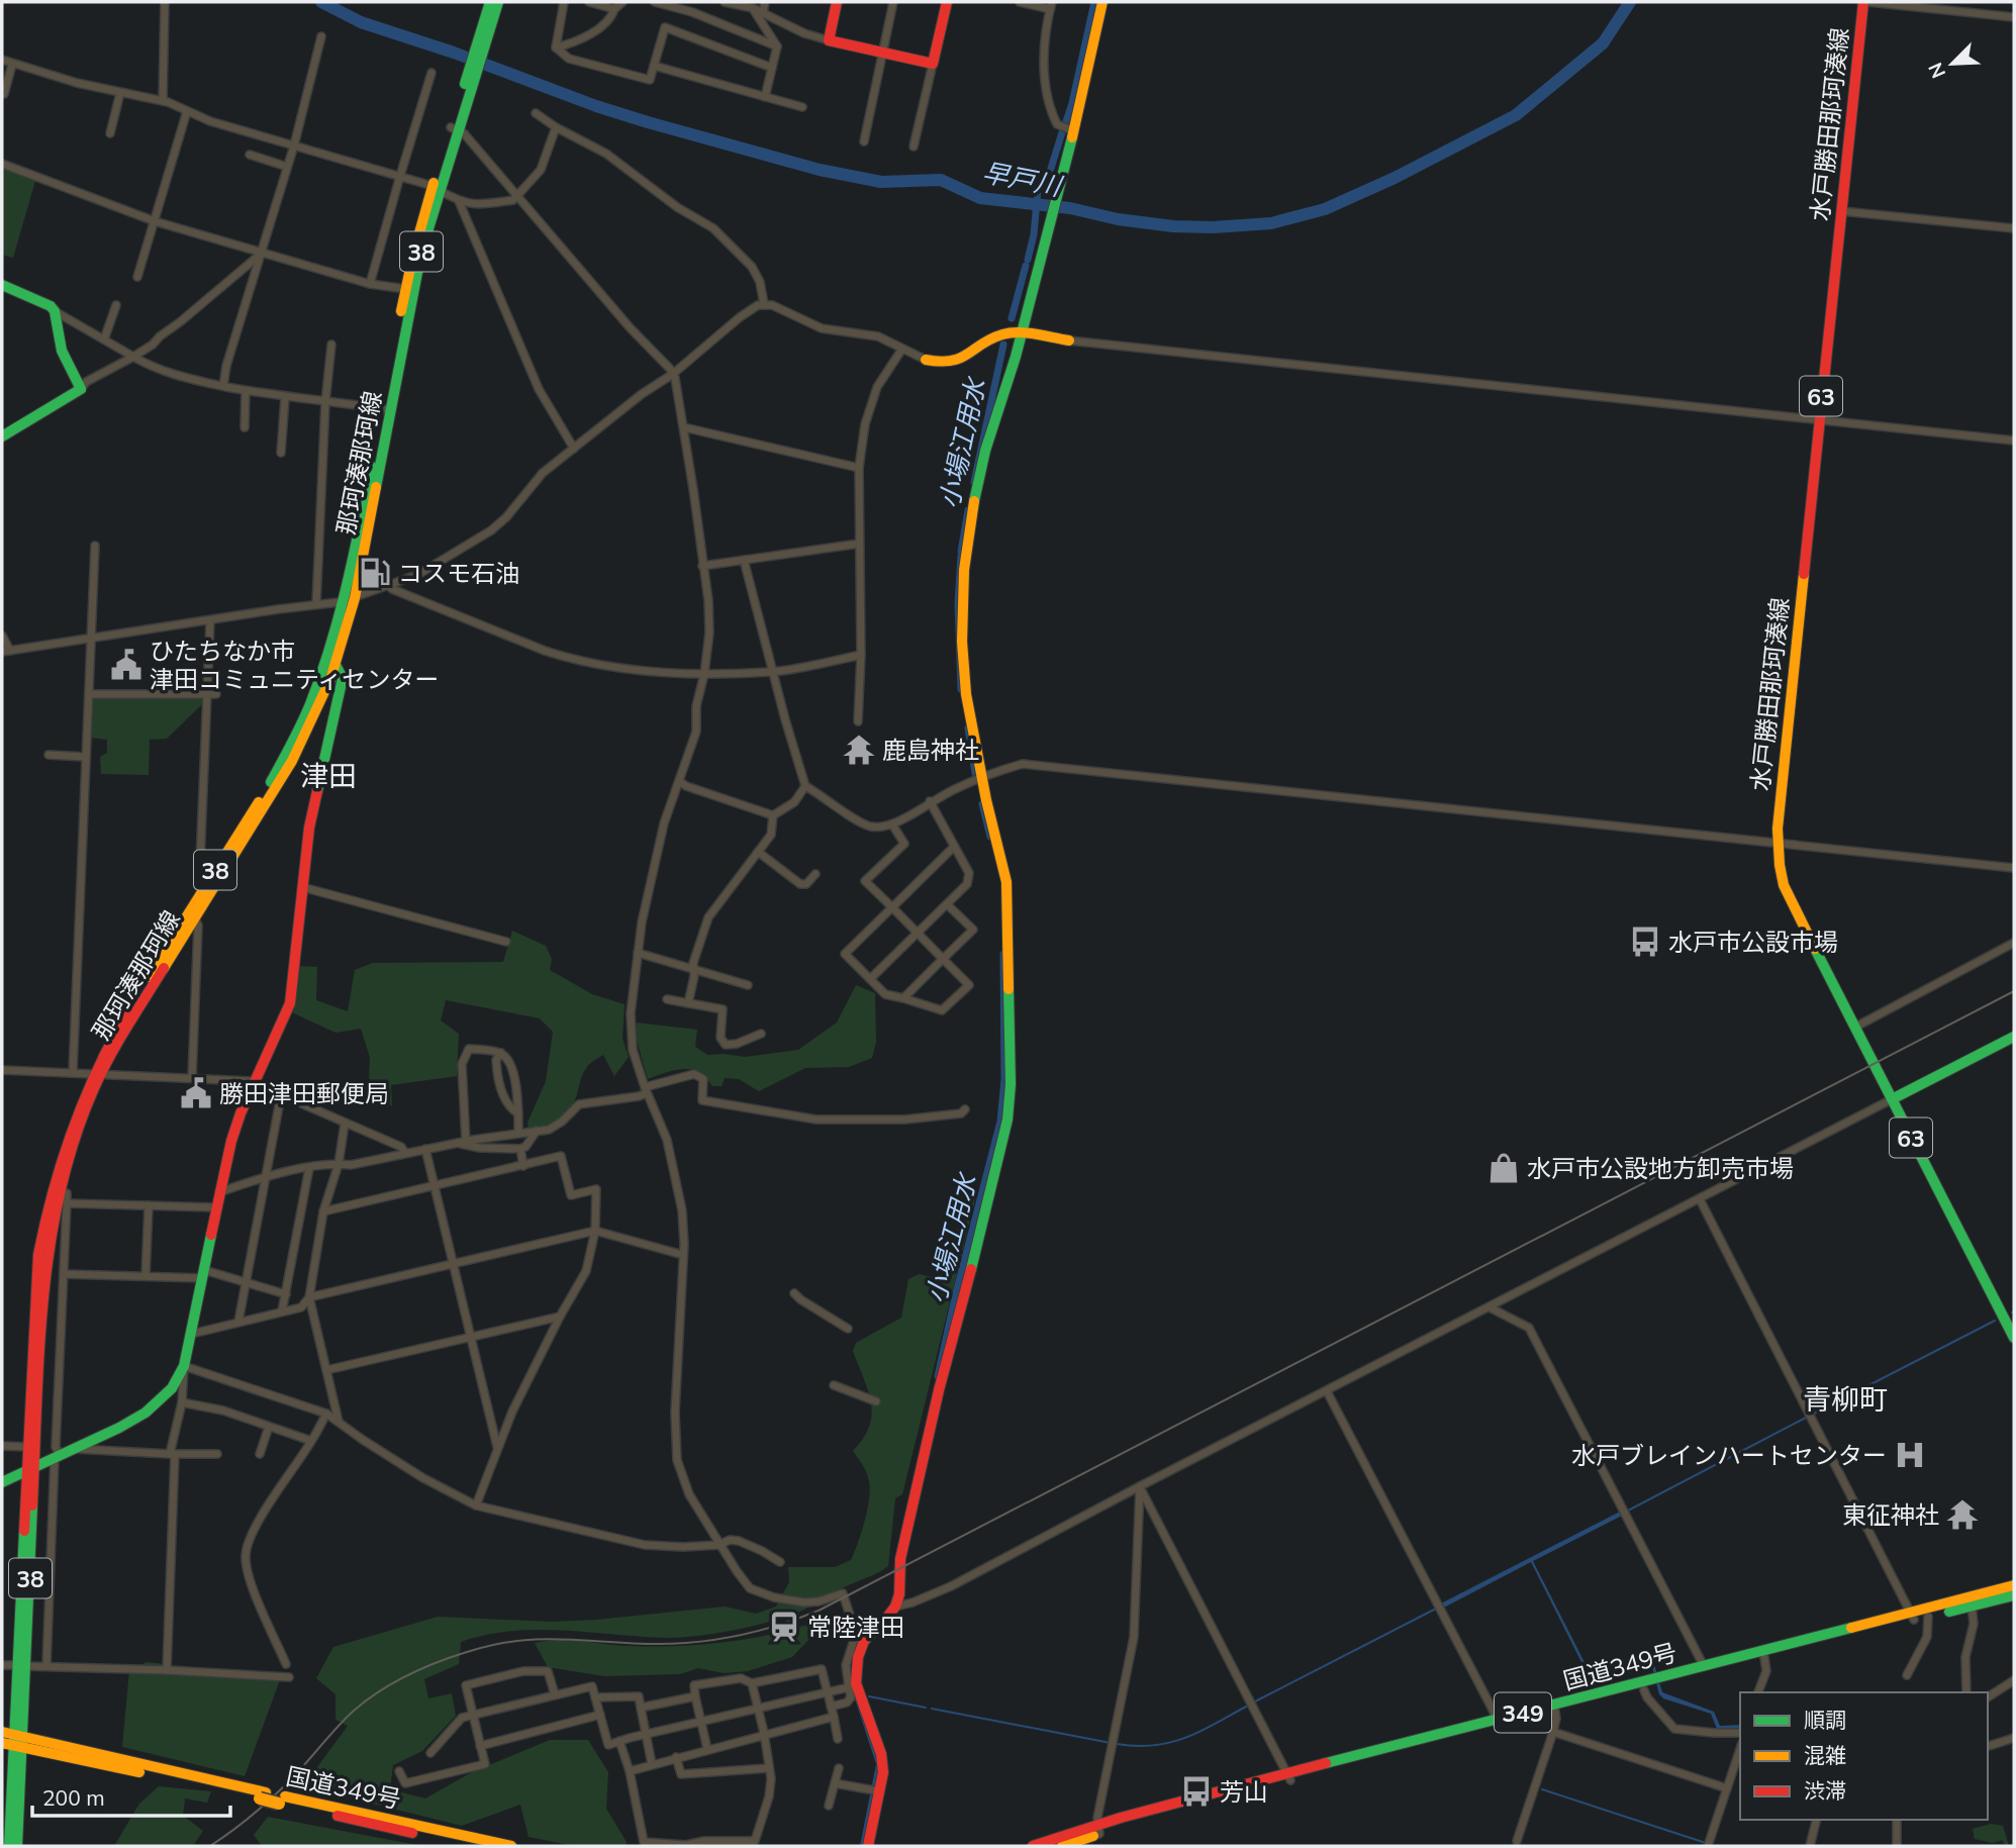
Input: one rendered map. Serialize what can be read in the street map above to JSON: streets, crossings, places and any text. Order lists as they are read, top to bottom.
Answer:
{
  "streets": {
    "main road": [
      "水戸勝田那珂湊線",
      "38",
      "63",
      "那珂湊那珂線",
      "国道349号",
      "349"
    ]
  },
  "crossings": [
    ["那珂湊那珂線", "国道349号"]
  ],
  "districts": ["津田", "青柳町"],
  "water": ["早戸川", "小場江用水"],
  "places": {
    "fuel station": ["コスモ石油"],
    "public building": ["ひたちなか市 津田コミュニティセンター", "勝田津田郵便局"],
    "temple": ["鹿島神社", "東征神社"],
    "bus stop": ["水戸市公設市場", "芳山"],
    "shop": ["水戸市公設地方卸売市場"],
    "hospital": ["水戸ブレインハートセンター"],
    "station": ["常陸津田"]
  },
  "legend": ["順調", "混雑", "渋滞"],
  "scale_bar": "200 m",
  "north": "bottom left"
}
